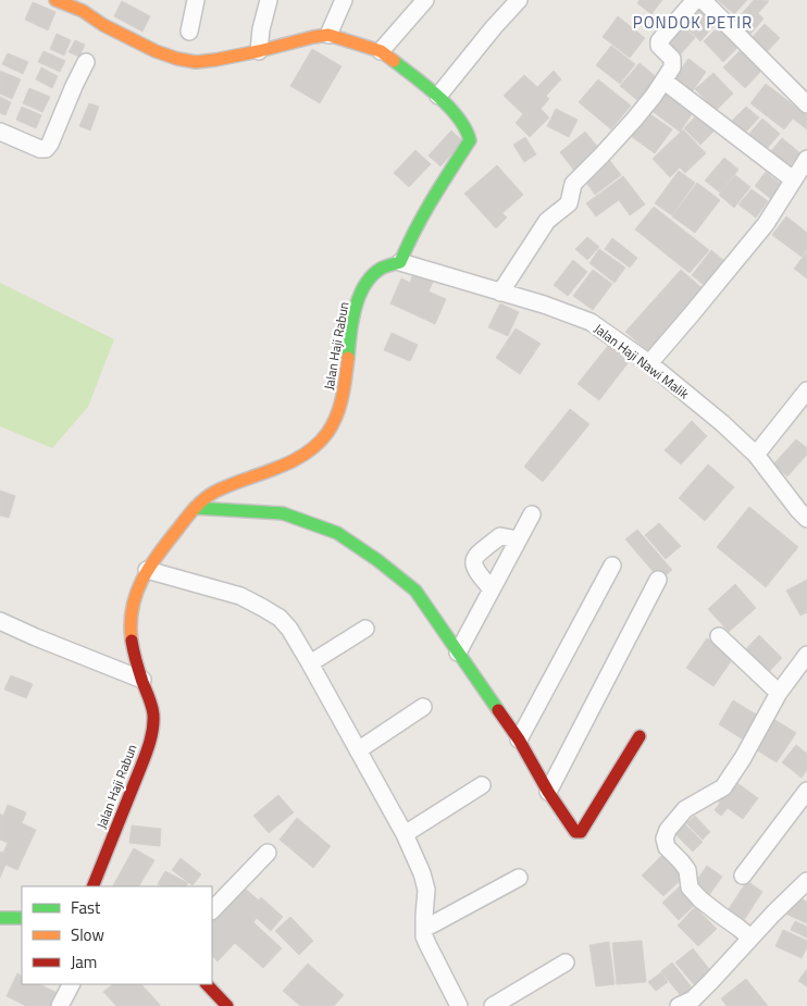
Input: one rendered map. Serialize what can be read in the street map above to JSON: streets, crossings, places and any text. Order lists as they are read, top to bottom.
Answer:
{
  "streets": {
    "street": ["Jalan Haji Rabun", "Jalan Haji Nawi Malik"]
  },
  "crossings": [
    ["Jalan Haji Rabun", "Jalan Haji Nawi Malik"]
  ],
  "districts": ["PONDOK PETIR"],
  "legend": ["Fast", "Slow", "Jam"]
}
